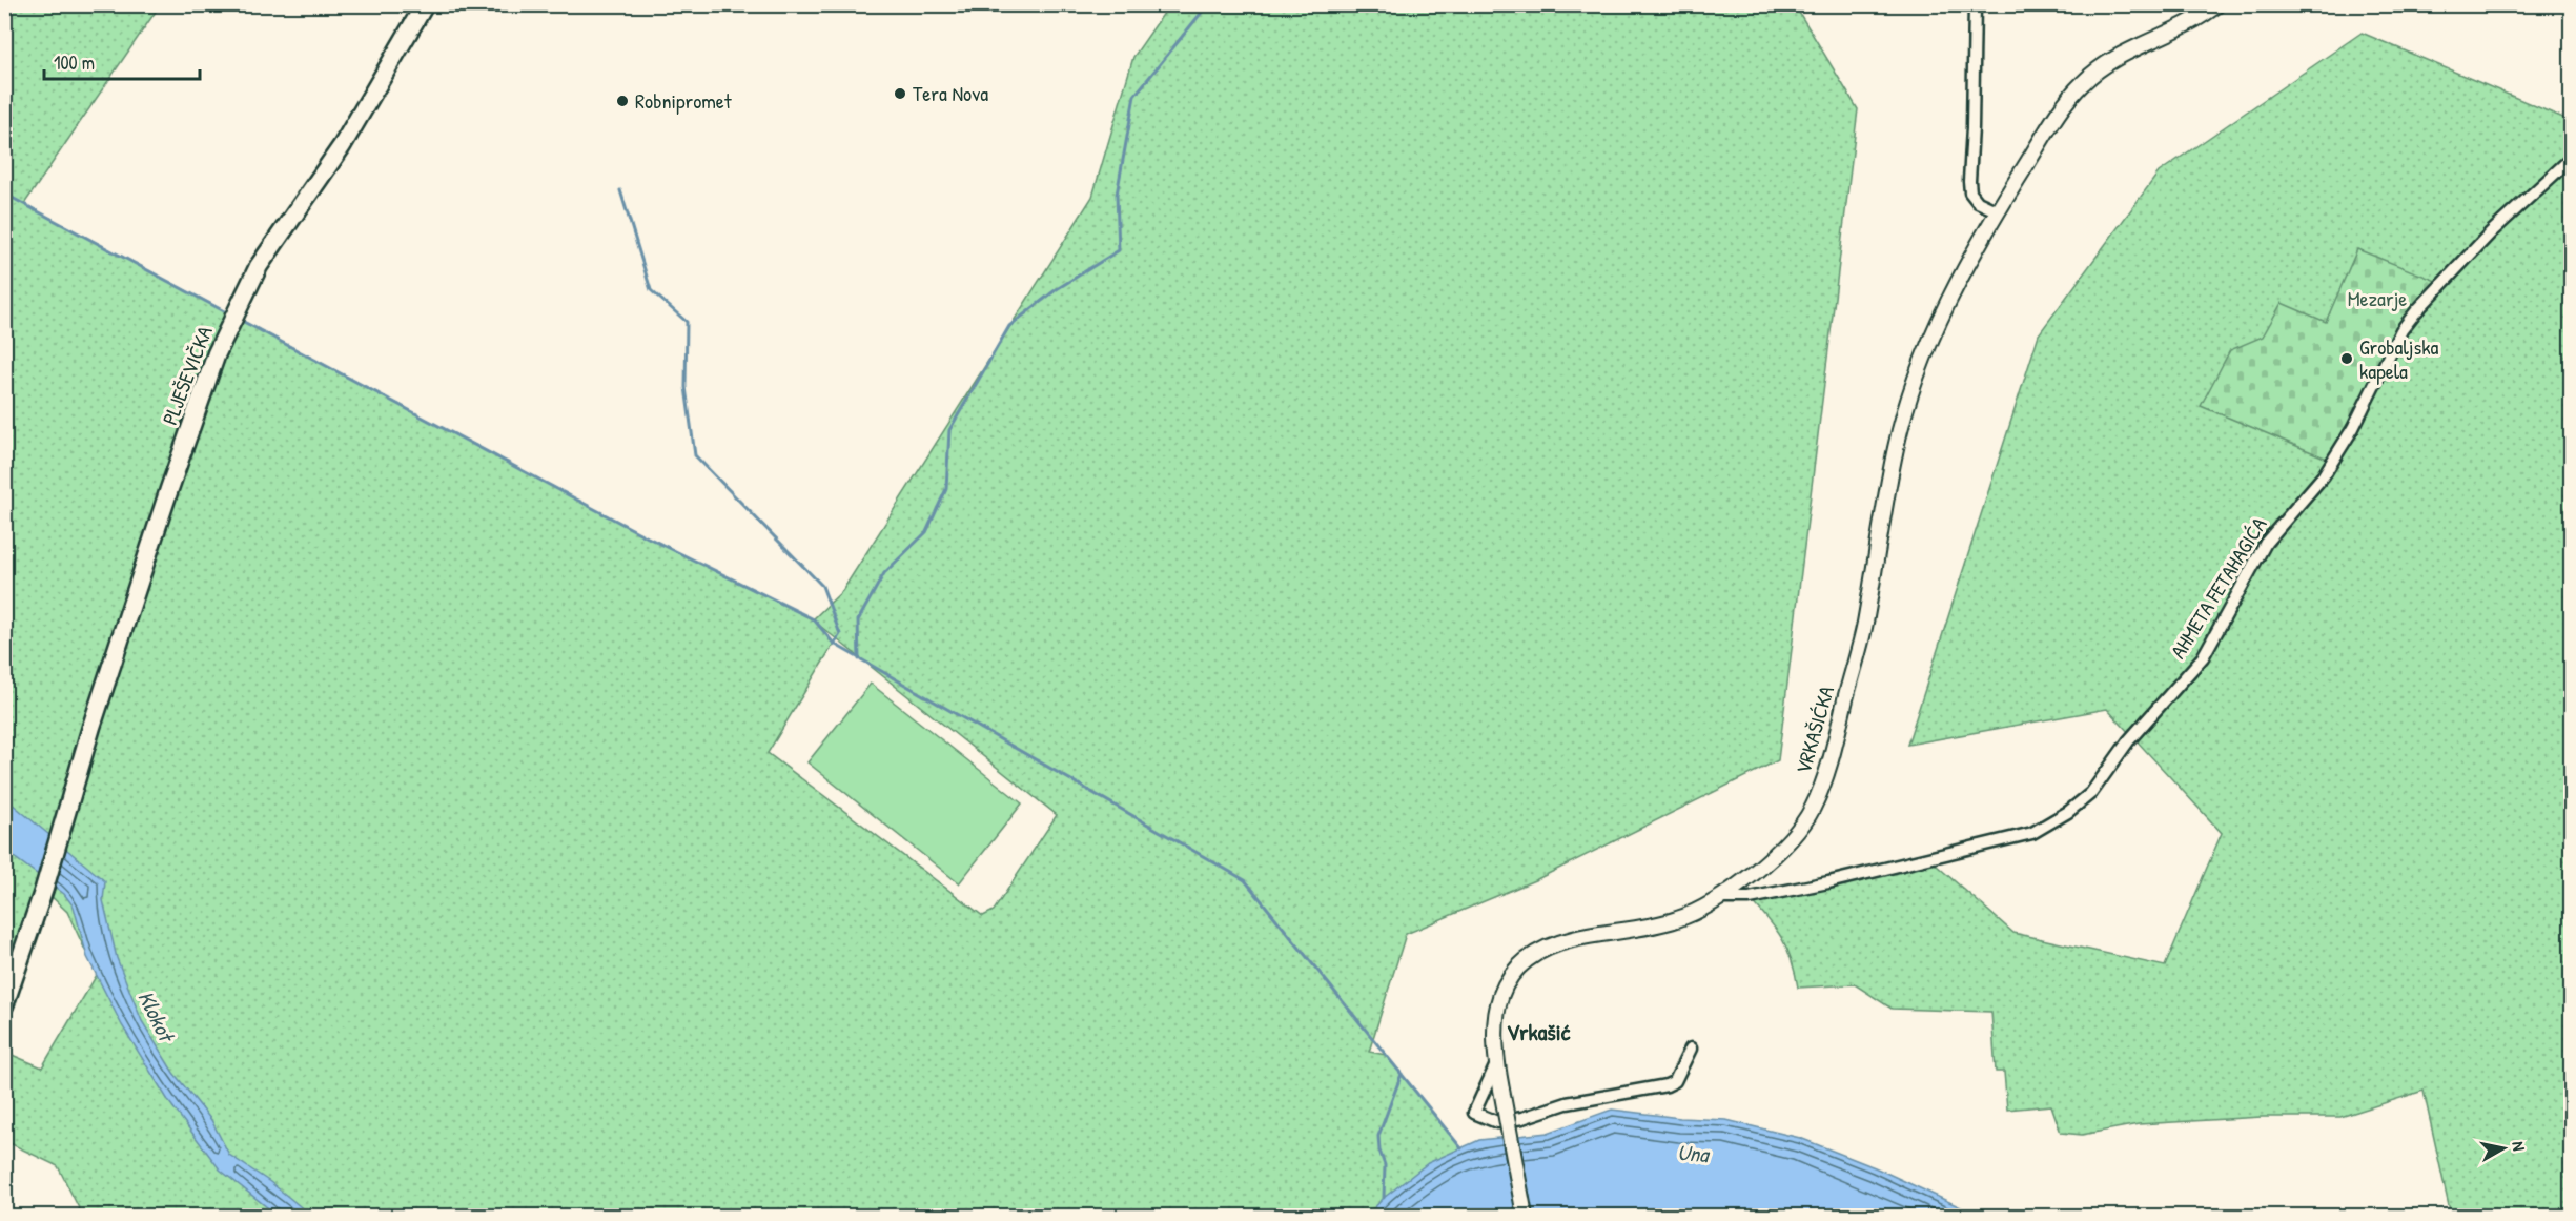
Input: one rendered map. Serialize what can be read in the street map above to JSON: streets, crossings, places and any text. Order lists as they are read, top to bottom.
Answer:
{
  "streets": {
    "main road": ["PLJEŠEVIČKA"],
    "street": ["AHMETA FETAHAGIĆA", "VRKAŠIĆKA"]
  },
  "crossings": [
    ["AHMETA FETAHAGIĆA", "VRKAŠIĆKA"]
  ],
  "districts": ["Vrkašić"],
  "water": ["Klokot", "Una"],
  "parks": ["Mezarje"],
  "places": ["Tera Nova", "Robnipromet", "Grobaljska kapela"],
  "scale_bar": "100 m",
  "north": "right"
}
